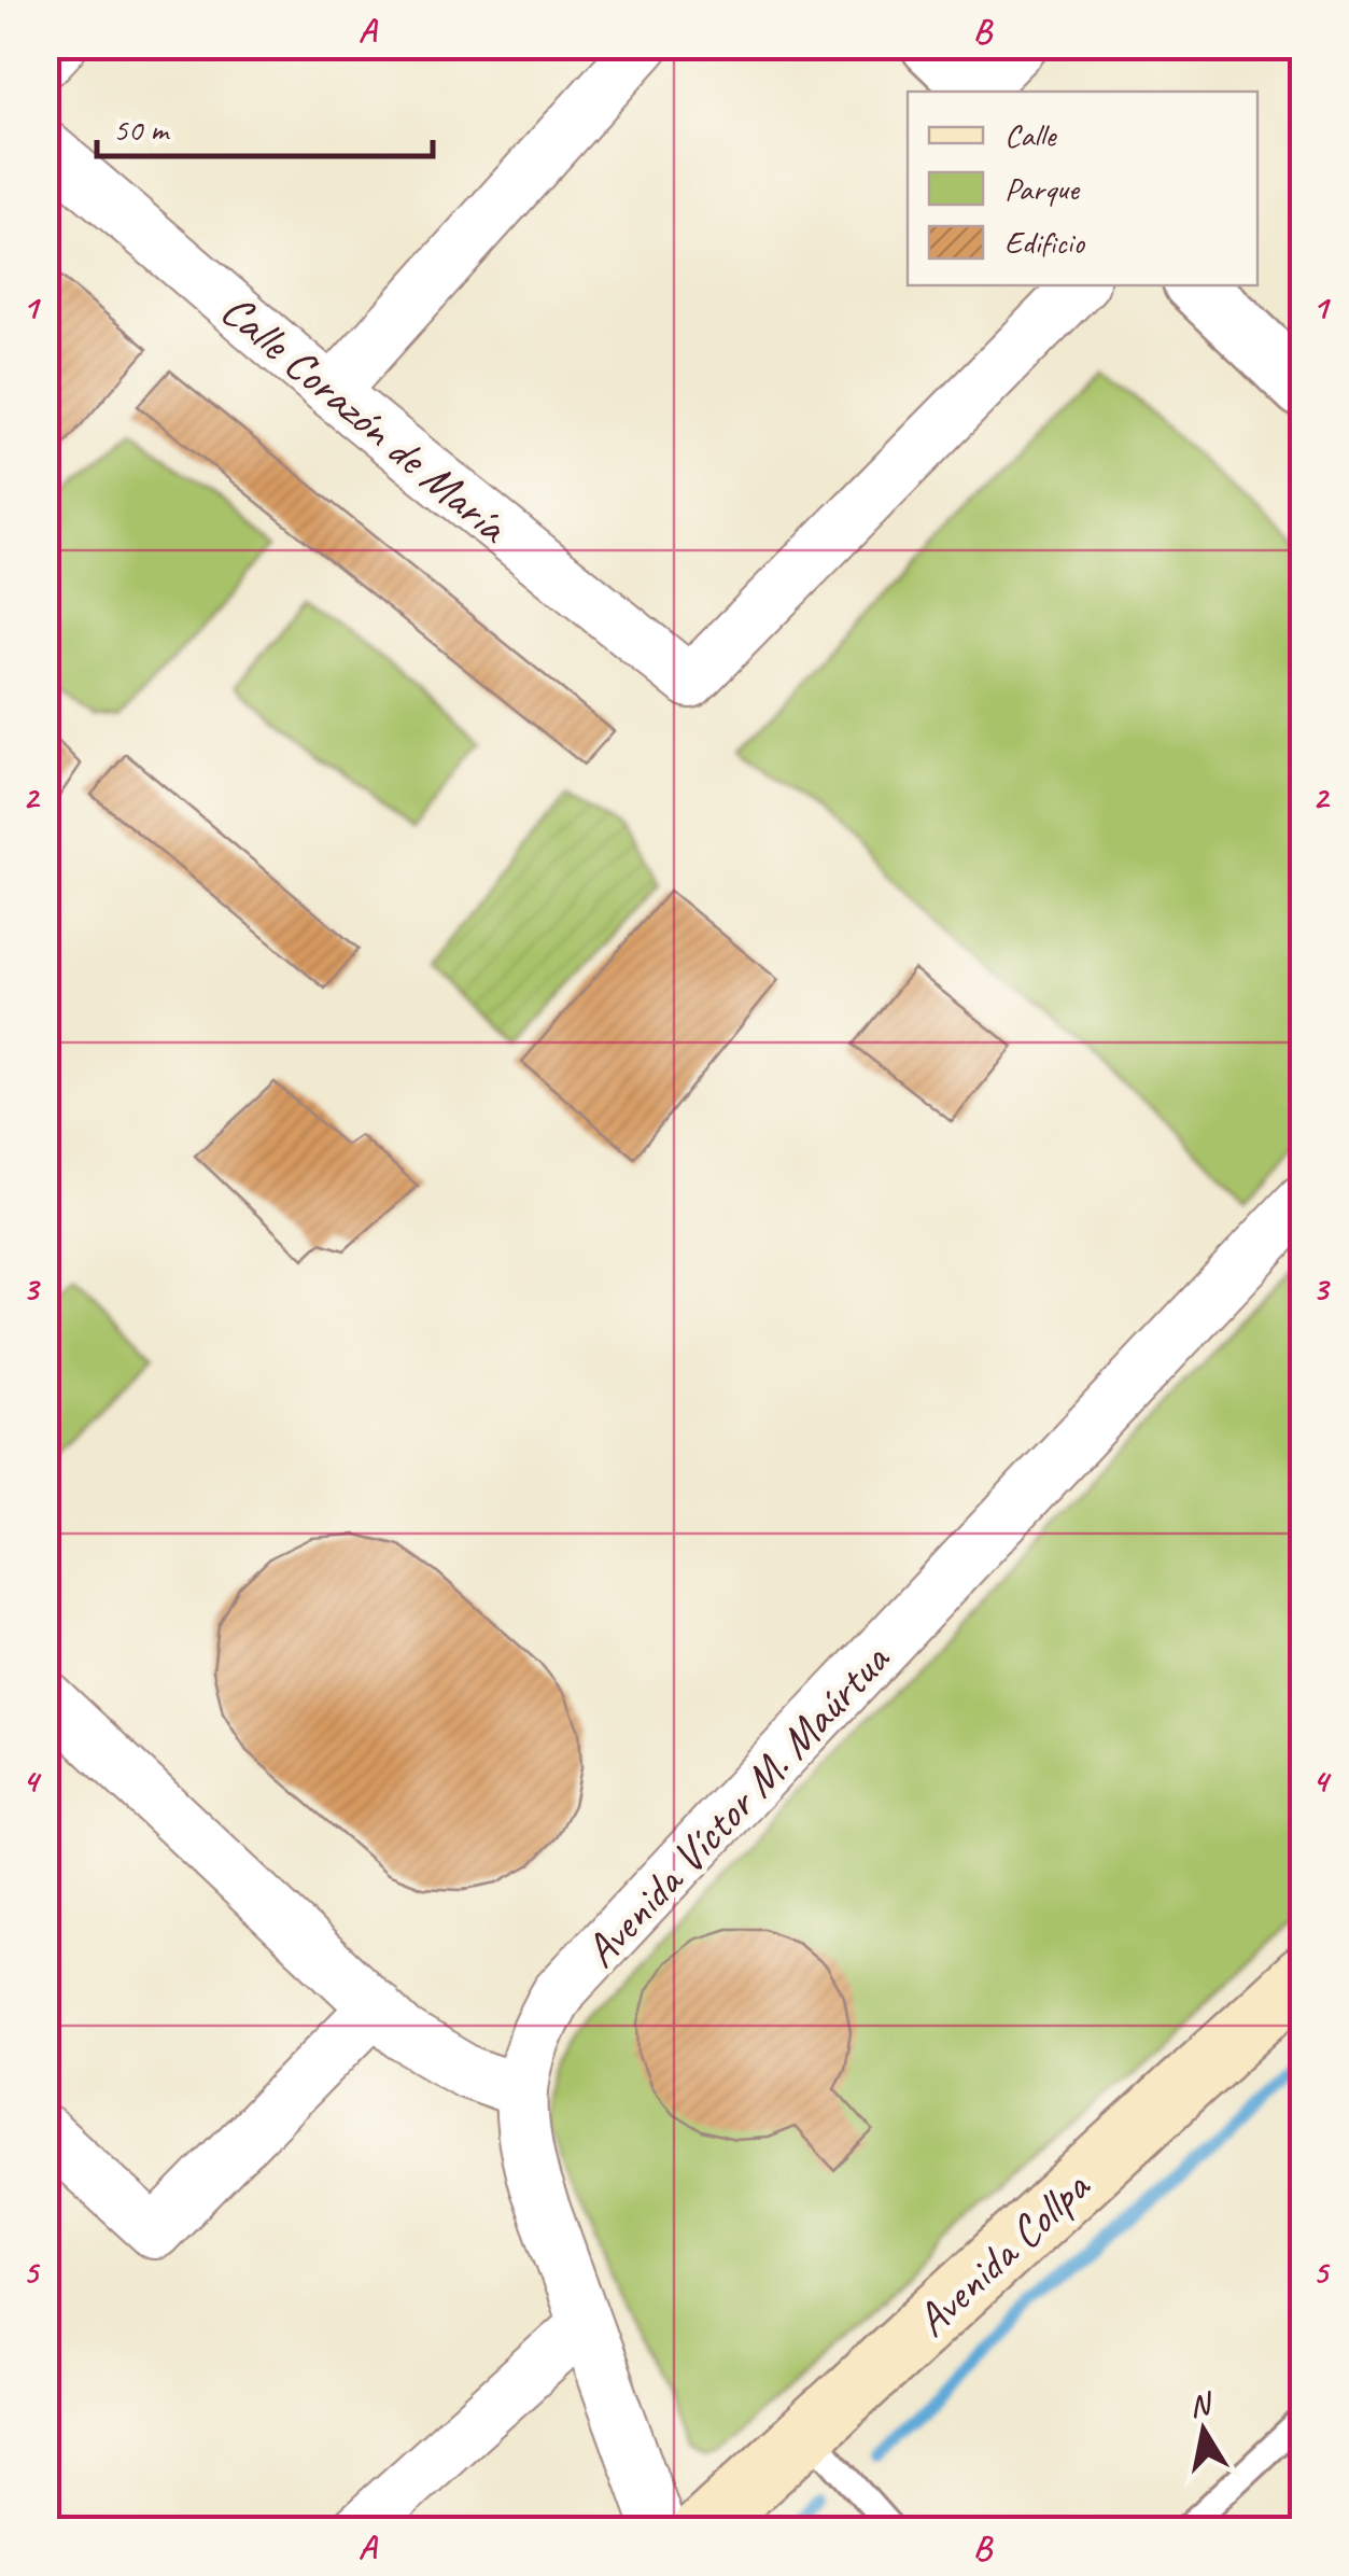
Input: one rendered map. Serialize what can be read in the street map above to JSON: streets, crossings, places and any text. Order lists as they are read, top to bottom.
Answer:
{
  "streets": {
    "main road": ["Avenida Collpa"],
    "street": ["Calle Corazón de María", "Avenida Víctor M. Maúrtua"]
  },
  "legend": ["Calle", "Parque", "Edificio"],
  "scale_bar": "50 m",
  "north": "top",
  "grid": {
    "columns": ["A", "B"],
    "rows": [
      "1",
      "2",
      "3",
      "4",
      "5"
    ]
  }
}
